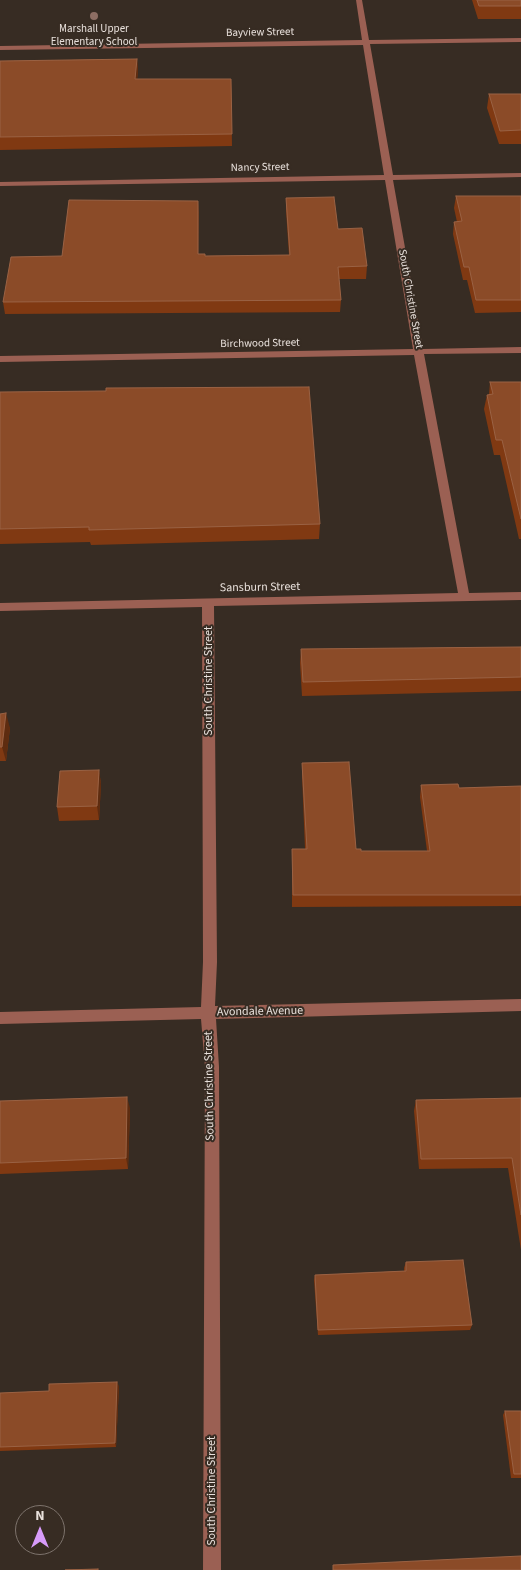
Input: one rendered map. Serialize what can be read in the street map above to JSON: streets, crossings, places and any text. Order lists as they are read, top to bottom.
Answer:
{
  "streets": {
    "street": [
      "Bayview Street",
      "Nancy Street",
      "South Christine Street",
      "Birchwood Street",
      "Sansburn Street",
      "Avondale Avenue"
    ]
  },
  "crossings": [
    ["Bayview Street", "South Christine Street"],
    ["Nancy Street", "South Christine Street"],
    ["South Christine Street", "Birchwood Street"],
    ["South Christine Street", "Sansburn Street"],
    ["South Christine Street", "Avondale Avenue"]
  ],
  "places": ["Marshall Upper Elementary School"],
  "north": "top"
}
